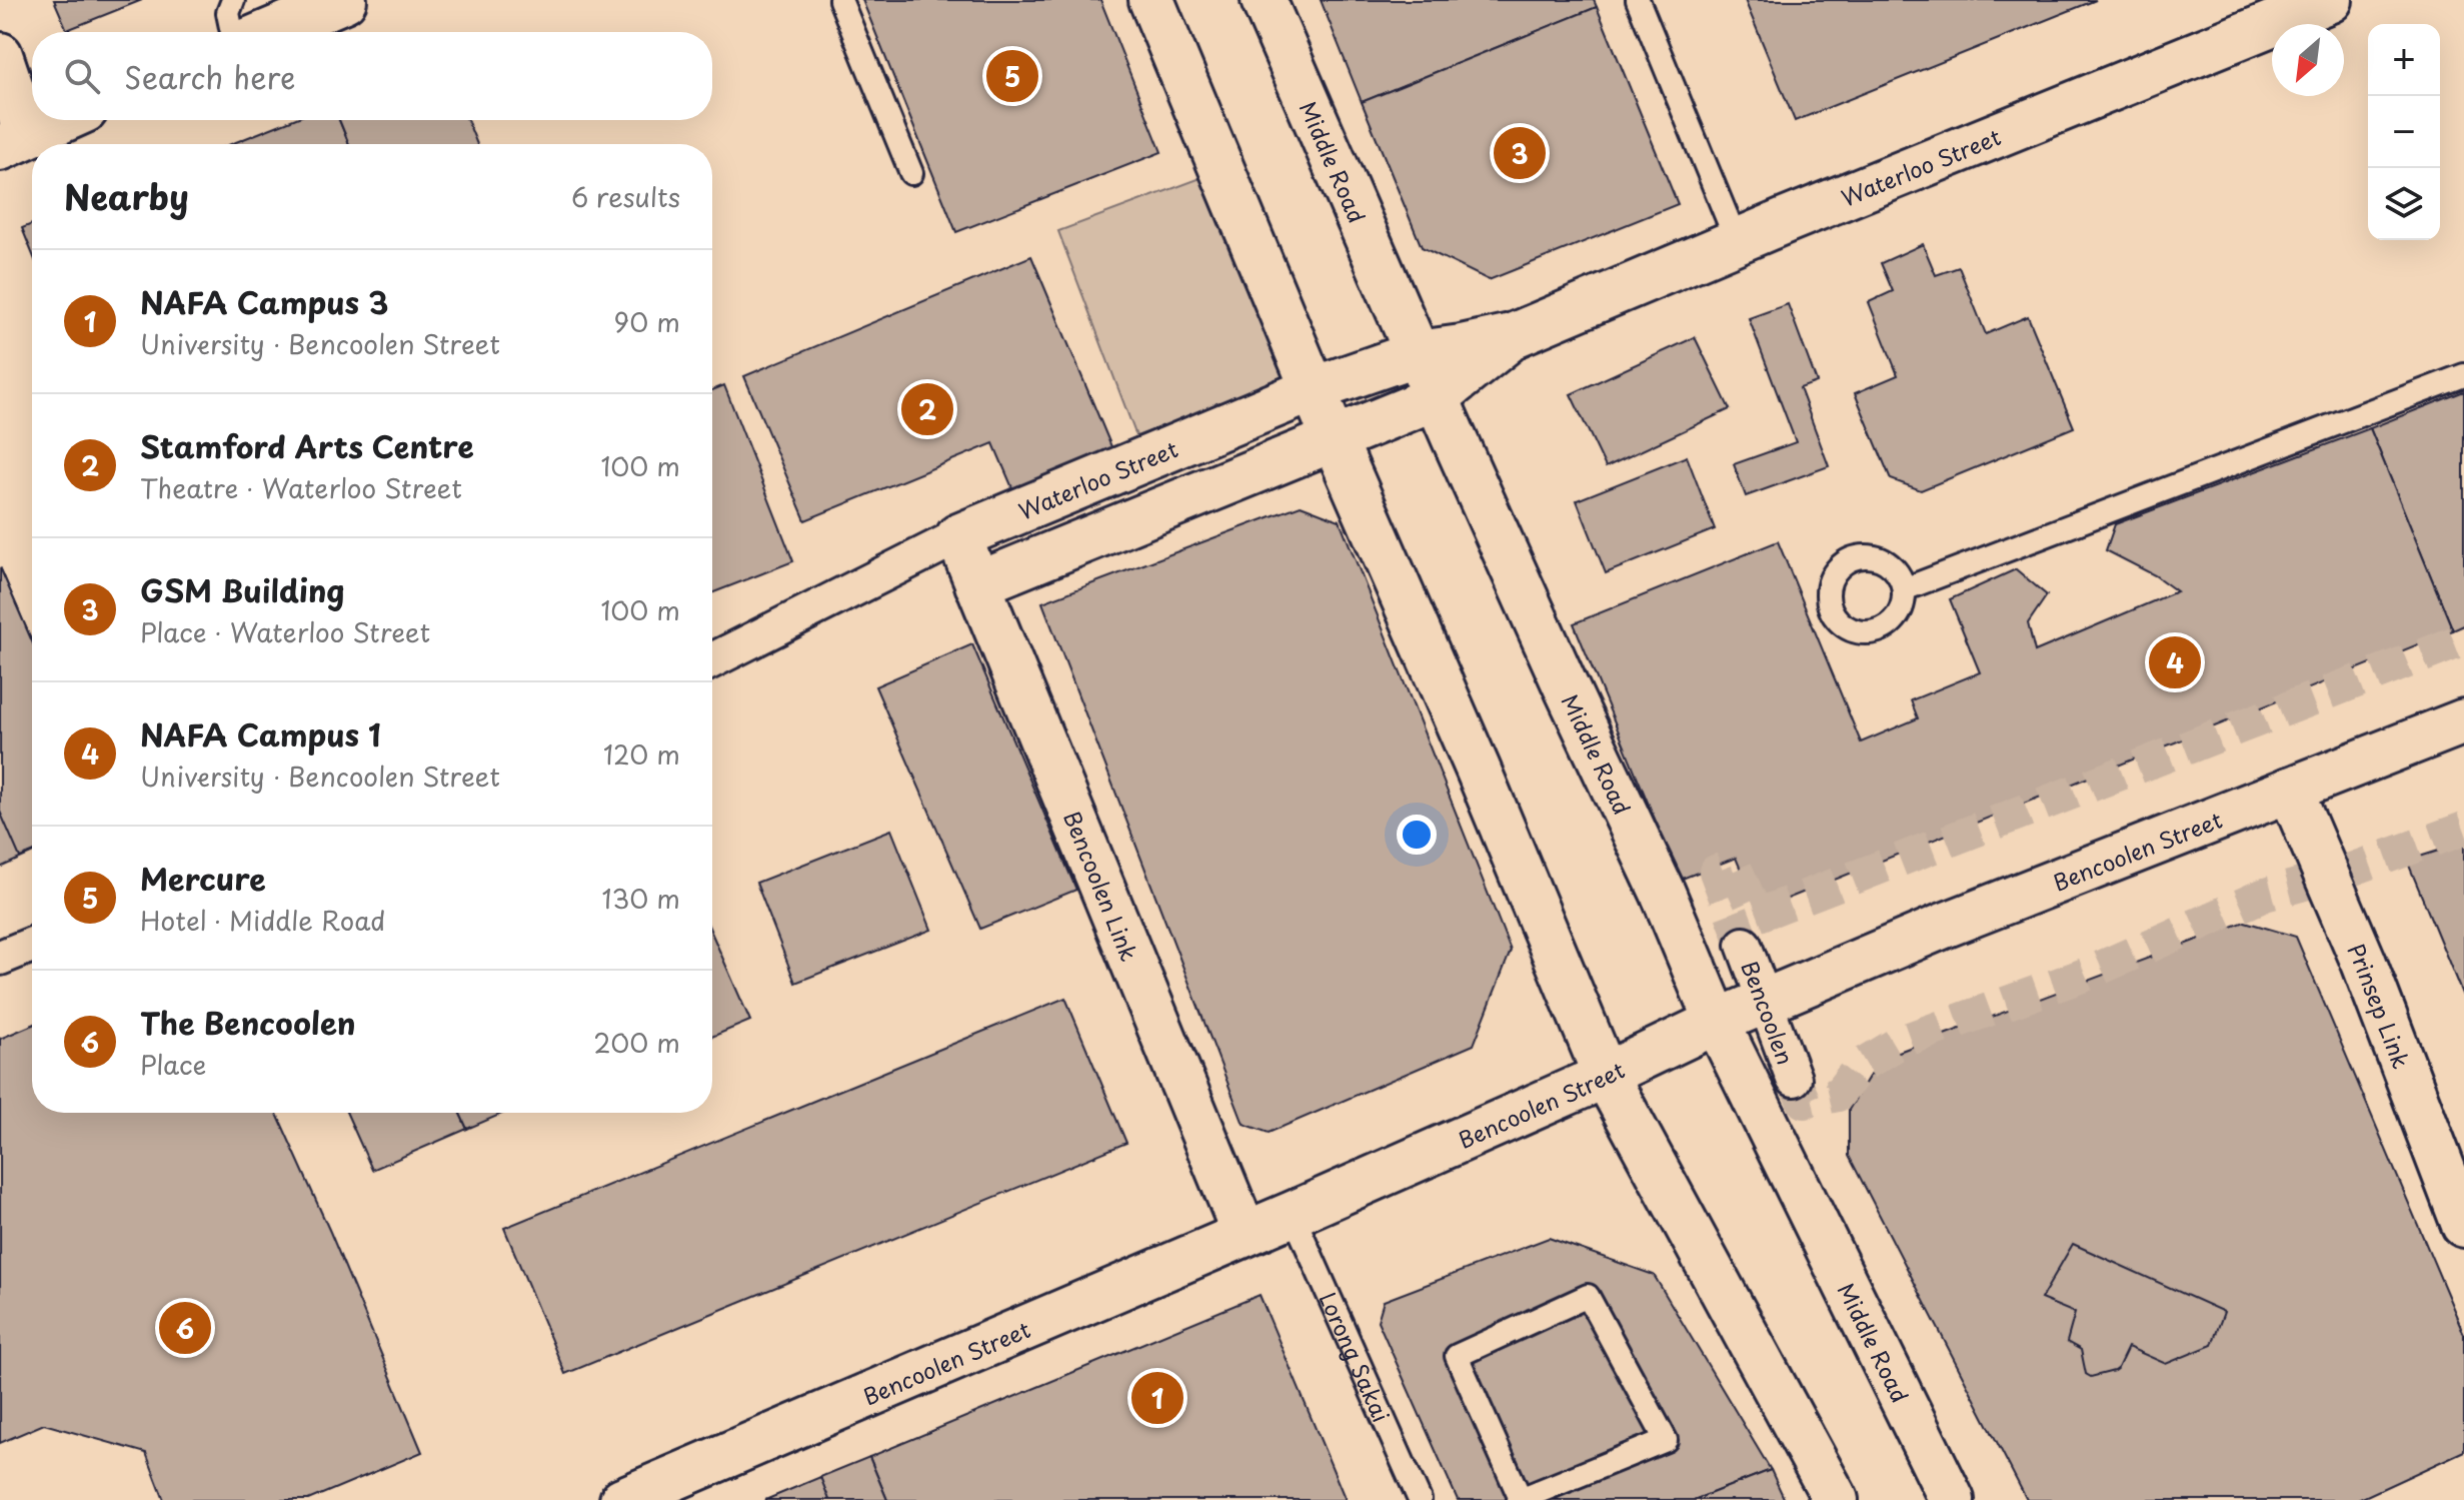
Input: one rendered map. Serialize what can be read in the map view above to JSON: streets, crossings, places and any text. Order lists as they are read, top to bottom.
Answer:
{
  "streets": {
    "main road": [
      "Middle Road",
      "Waterloo Street",
      "Bencoolen Street",
      "Bencoolen Link",
      "Prinsep Link"
    ],
    "street": ["Bencoolen"],
    "lane": ["Lorong Sakai"]
  },
  "crossings": [
    ["Middle Road", "Waterloo Street"],
    ["Middle Road", "Bencoolen Street"],
    ["Waterloo Street", "Bencoolen Link"],
    ["Bencoolen Street", "Bencoolen Link"],
    ["Bencoolen Street", "Prinsep Link"],
    ["Bencoolen Street", "Bencoolen"],
    ["Bencoolen Street", "Lorong Sakai"]
  ],
  "north": "bottom left",
  "page": {
    "map_buttons": ["+", "−"],
    "search": "Search here",
    "pins": [
      "5",
      "3",
      "2",
      "4",
      "6",
      "1"
    ],
    "heading": ["Nearby", "6 results"],
    "list": [
      {
        "mark": "1",
        "name": "NAFA Campus 3",
        "note": "University · Bencoolen Street",
        "value": "90 m"
      },
      {
        "mark": "2",
        "name": "Stamford Arts Centre",
        "note": "Theatre · Waterloo Street",
        "value": "100 m"
      },
      {
        "mark": "3",
        "name": "GSM Building",
        "note": "Place · Waterloo Street",
        "value": "100 m"
      },
      {
        "mark": "4",
        "name": "NAFA Campus 1",
        "note": "University · Bencoolen Street",
        "value": "120 m"
      },
      {
        "mark": "5",
        "name": "Mercure",
        "note": "Hotel · Middle Road",
        "value": "130 m"
      },
      {
        "mark": "6",
        "name": "The Bencoolen",
        "note": "Place",
        "value": "200 m"
      }
    ]
  }
}
